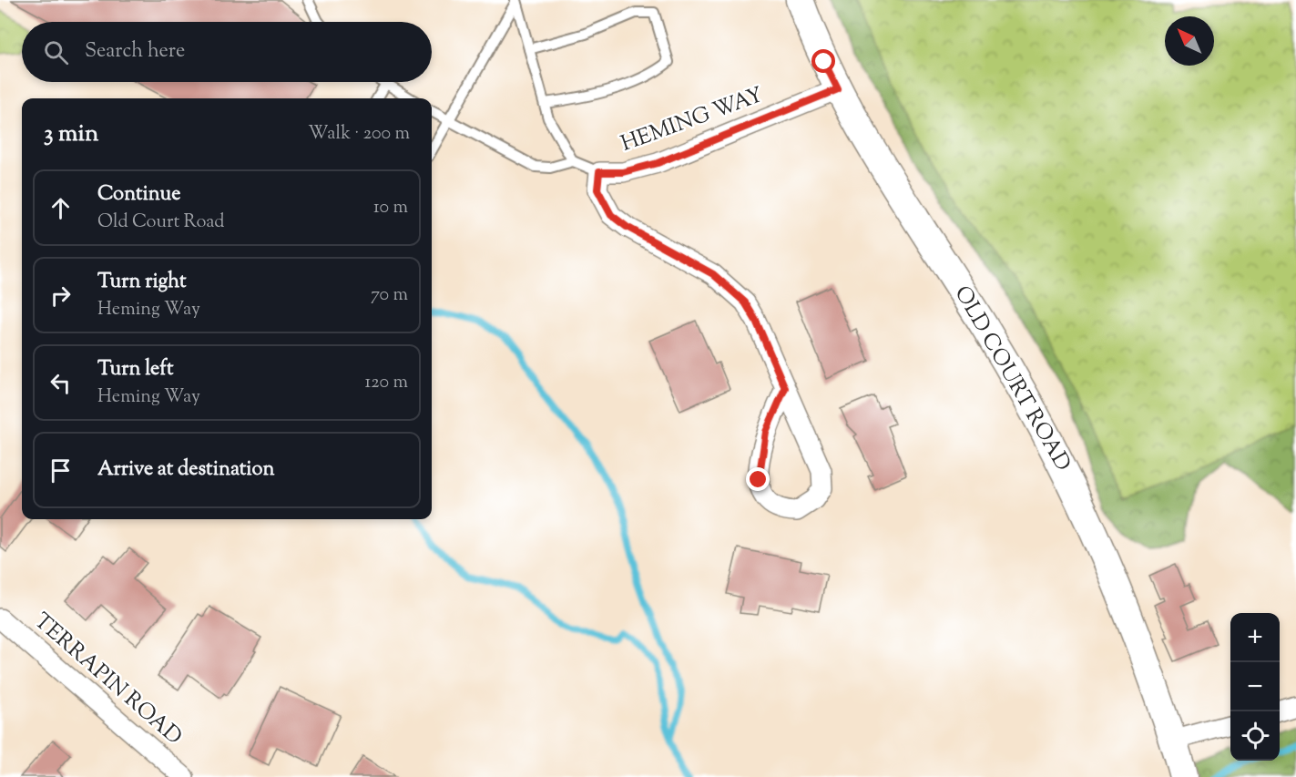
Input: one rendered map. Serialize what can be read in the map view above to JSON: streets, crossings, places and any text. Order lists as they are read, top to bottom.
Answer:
{
  "streets": {
    "main road": ["OLD COURT ROAD"],
    "street": ["HEMING WAY", "TERRAPIN ROAD"]
  },
  "crossings": [
    ["HEMING WAY", "OLD COURT ROAD"]
  ],
  "north": "top left",
  "page": {
    "search": "Search here",
    "heading": ["3 min", "Walk · 200 m"],
    "list": [
      ["Continue", "Old Court Road", "10 m"],
      ["Turn right", "Heming Way", "70 m"],
      ["Turn left", "Heming Way", "120 m"],
      "Arrive at destination"
    ],
    "map_buttons": ["+", "−"]
  }
}
